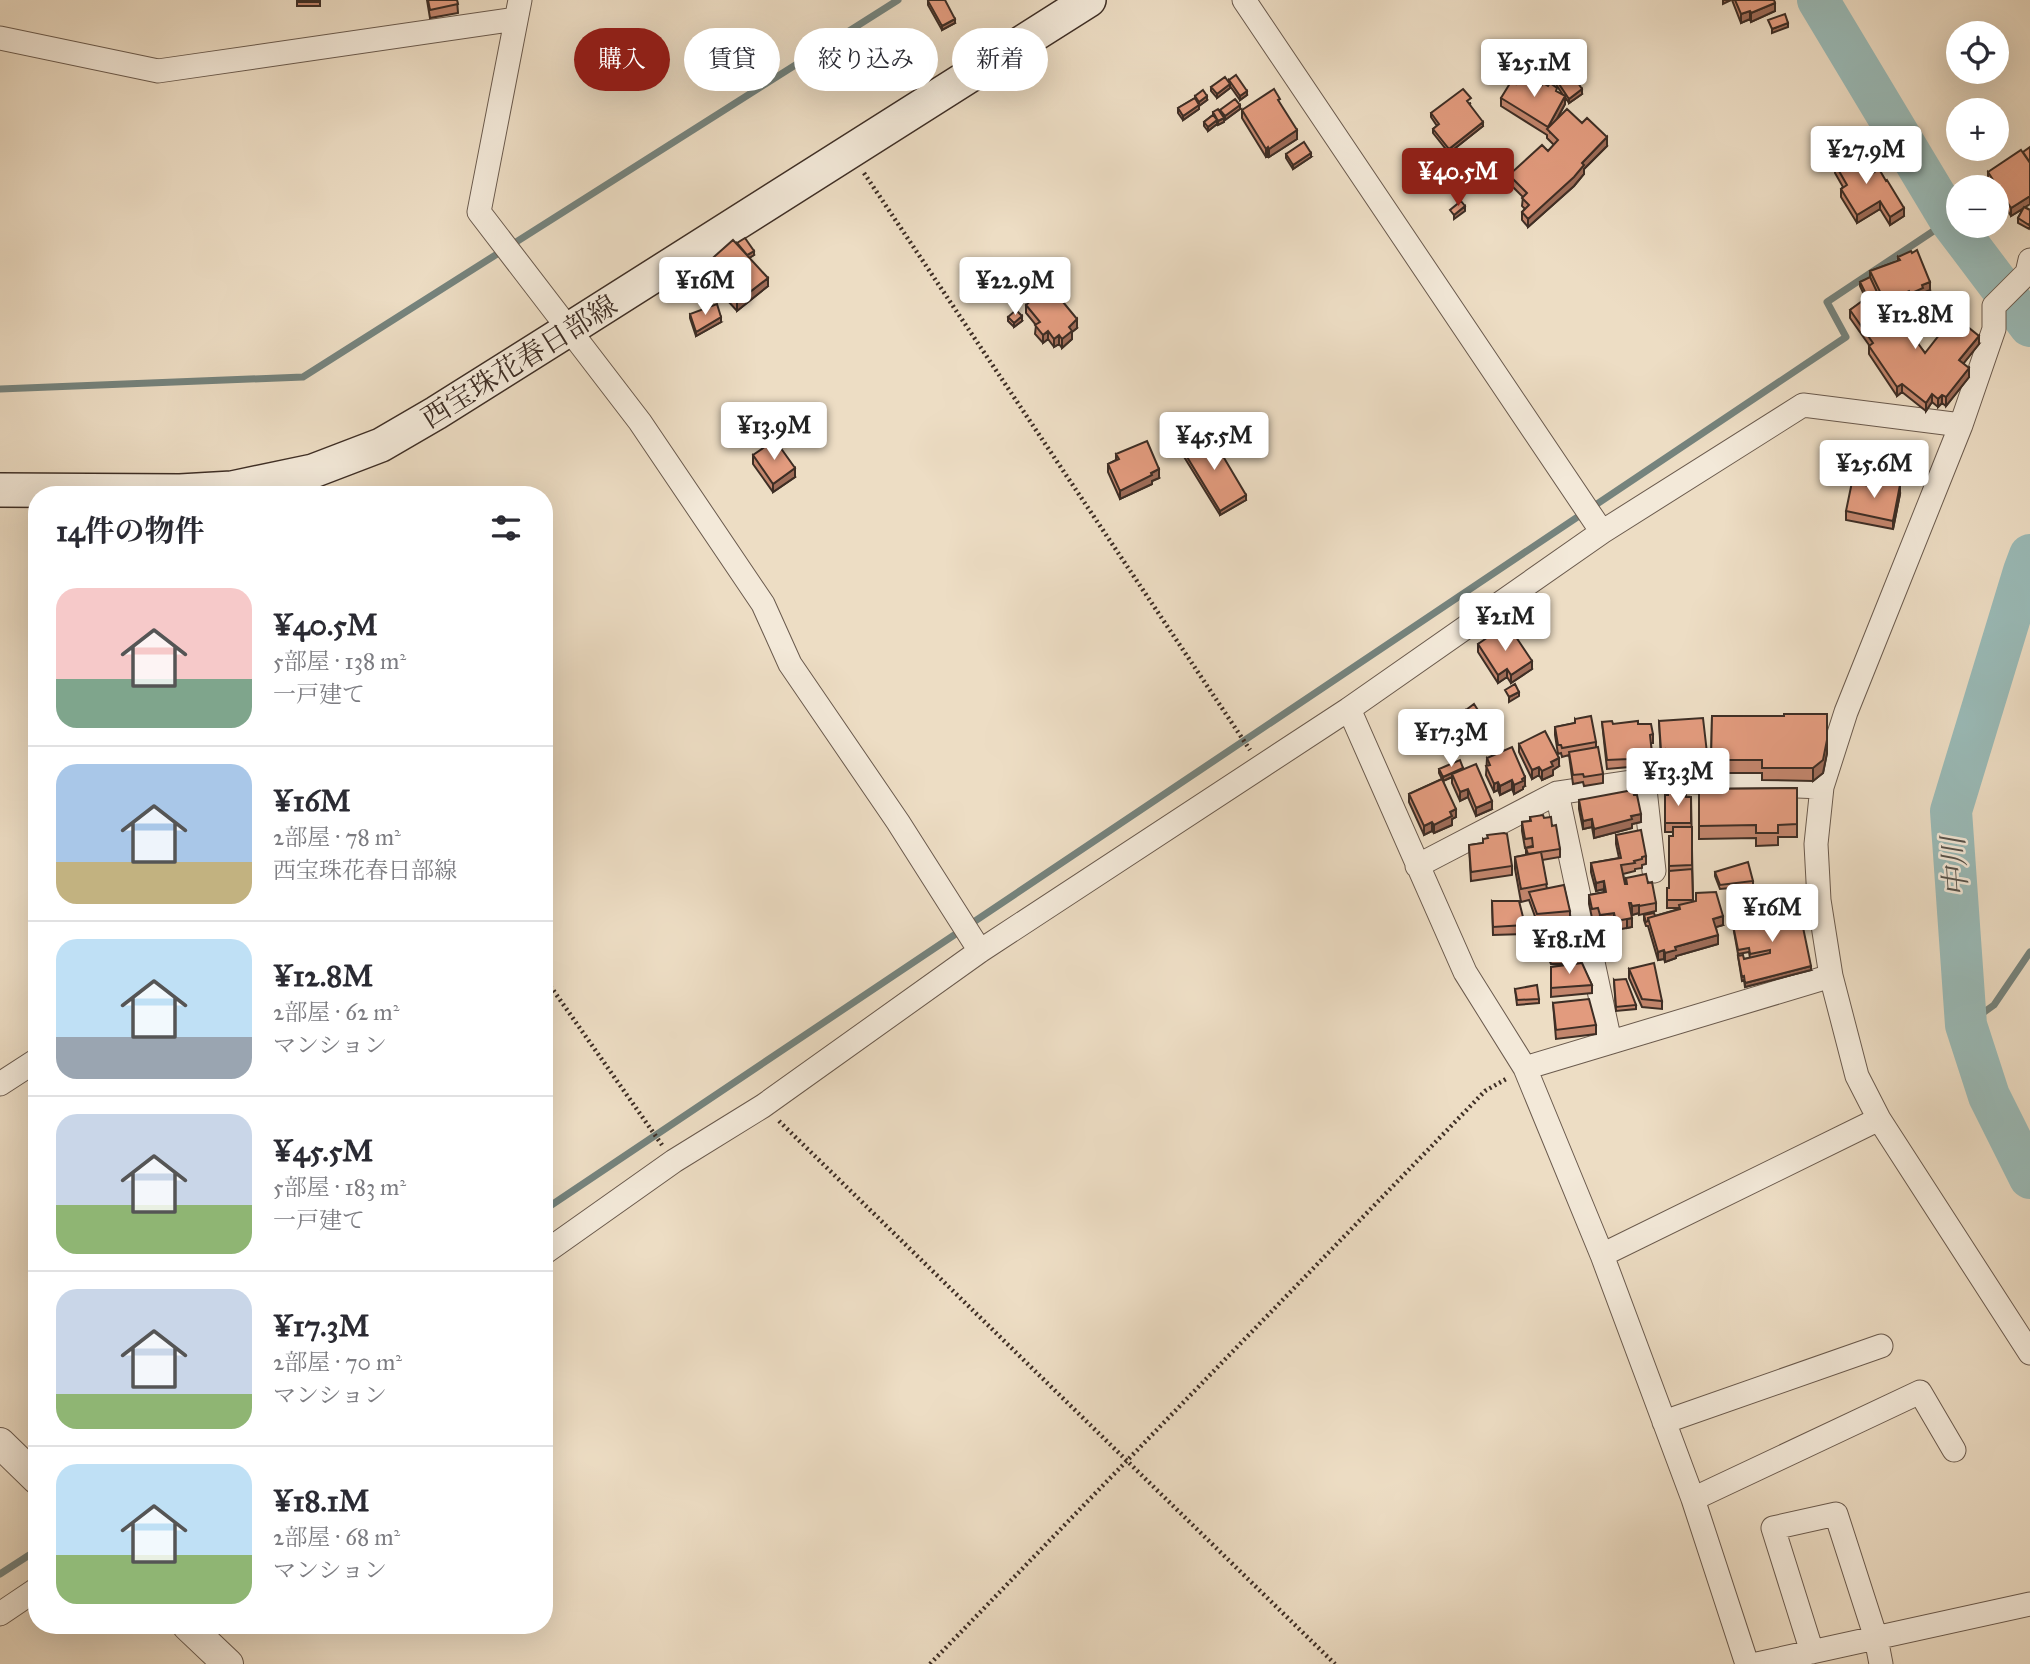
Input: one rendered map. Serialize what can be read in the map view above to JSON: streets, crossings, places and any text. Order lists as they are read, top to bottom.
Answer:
{
  "streets": {
    "main road": ["西宝珠花春日部線"]
  },
  "water": ["中川"],
  "page": {
    "map_buttons": ["+", "−"],
    "chip": [
      "購入",
      "賃貸",
      "絞り込み",
      "新着"
    ],
    "price": [
      "¥25.1M",
      "¥27.9M",
      "¥40.5M",
      "¥16M",
      "¥22.9M",
      "¥12.8M",
      "¥13.9M",
      "¥45.5M",
      "¥25.6M",
      "¥21M",
      "¥17.3M",
      "¥13.3M",
      "¥16M",
      "¥18.1M"
    ],
    "heading": "14件の物件",
    "list": [
      {
        "name": "¥40.5M",
        "note": "5部屋 · 138 m² · 一戸建て"
      },
      {
        "name": "¥16M",
        "note": "2部屋 · 78 m² · 西宝珠花春日部線"
      },
      {
        "name": "¥12.8M",
        "note": "2部屋 · 62 m² · マンション"
      },
      {
        "name": "¥45.5M",
        "note": "5部屋 · 183 m² · 一戸建て"
      },
      {
        "name": "¥17.3M",
        "note": "2部屋 · 70 m² · マンション"
      },
      {
        "name": "¥18.1M",
        "note": "2部屋 · 68 m² · マンション"
      }
    ]
  }
}
